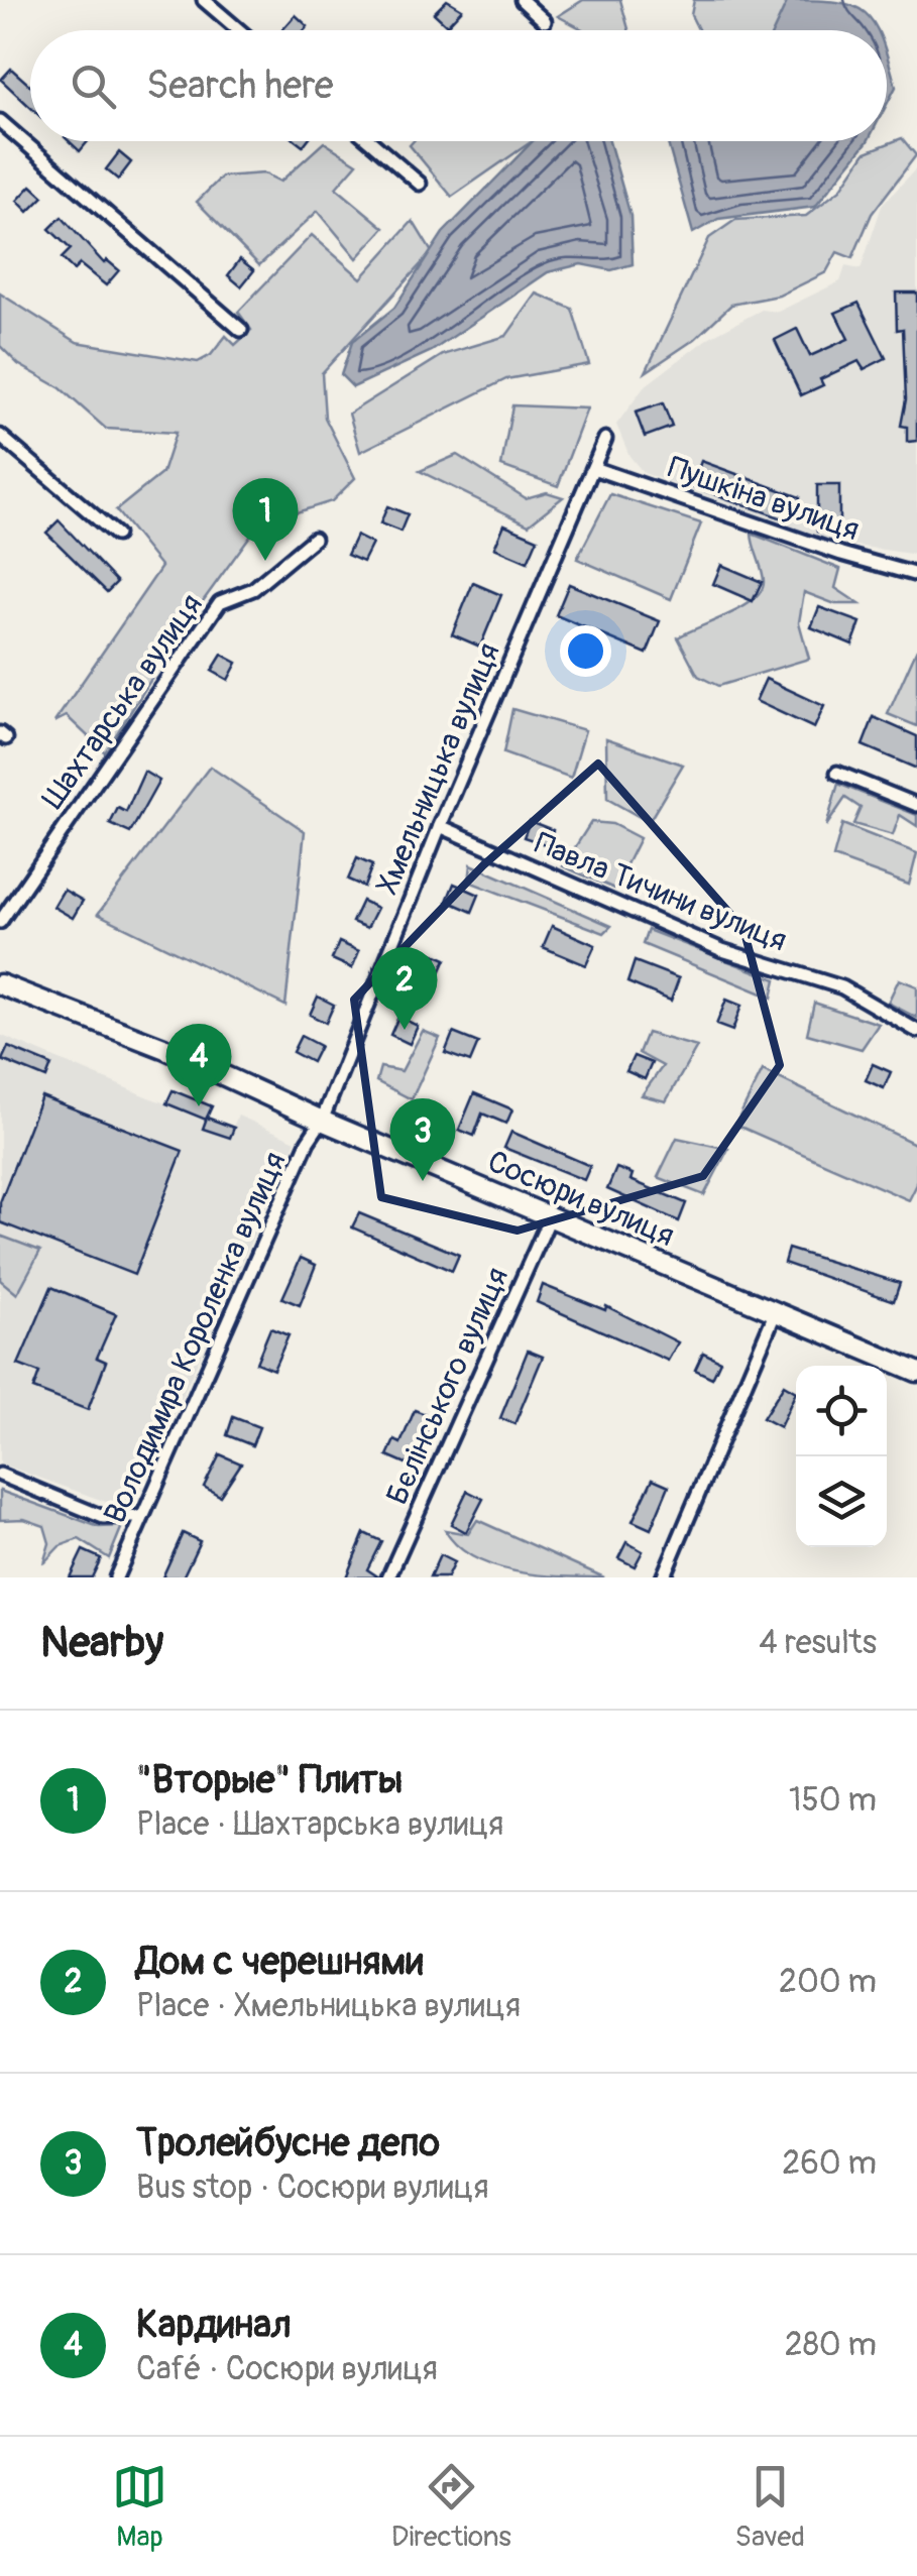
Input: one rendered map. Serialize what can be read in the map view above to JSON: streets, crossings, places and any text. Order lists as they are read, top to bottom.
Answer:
{
  "streets": {
    "main road": ["Сосюри вулиця"],
    "street": [
      "Пушкіна вулиця",
      "Шахтарська вулиця",
      "Хмельницька вулиця",
      "Павла Тичини вулиця",
      "Володимира Короленка вулиця",
      "Бєлінського вулиця"
    ]
  },
  "crossings": [
    ["Пушкіна вулиця", "Хмельницька вулиця"],
    ["Хмельницька вулиця", "Павла Тичини вулиця"],
    ["Хмельницька вулиця", "Сосюри вулиця"],
    ["Хмельницька вулиця", "Володимира Короленка вулиця"],
    ["Сосюри вулиця", "Володимира Короленка вулиця"],
    ["Сосюри вулиця", "Бєлінського вулиця"]
  ],
  "page": {
    "search": "Search here",
    "pins": [
      "1",
      "2",
      "4",
      "3"
    ],
    "heading": ["Nearby", "4 results"],
    "list": [
      {
        "mark": "1",
        "name": "\"Вторые\" Плиты",
        "note": "Place · Шахтарська вулиця",
        "value": "150 m"
      },
      {
        "mark": "2",
        "name": "Дом с черешнями",
        "note": "Place · Хмельницька вулиця",
        "value": "200 m"
      },
      {
        "mark": "3",
        "name": "Тролейбусне депо",
        "note": "Bus stop · Сосюри вулиця",
        "value": "260 m"
      },
      {
        "mark": "4",
        "name": "Кардинал",
        "note": "Café · Сосюри вулиця",
        "value": "280 m"
      }
    ],
    "nav": ["Map", "Directions", "Saved"]
  }
}
